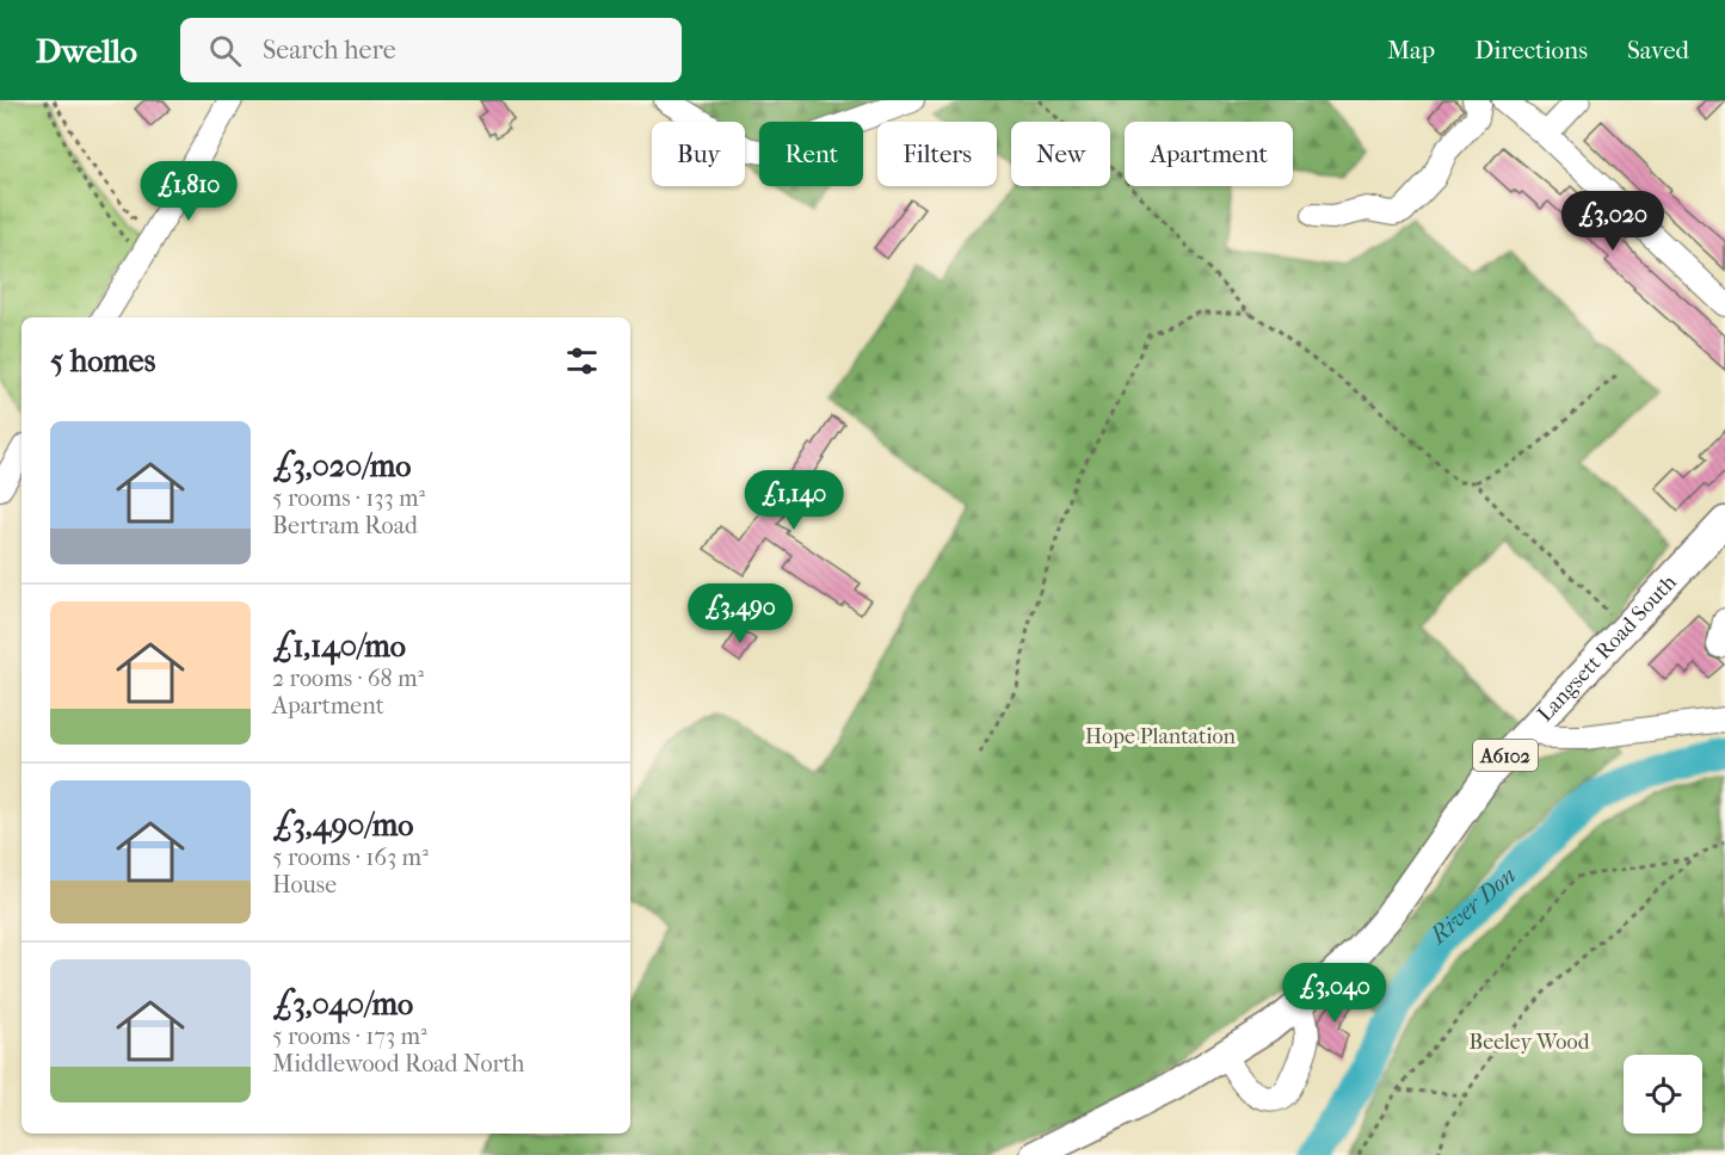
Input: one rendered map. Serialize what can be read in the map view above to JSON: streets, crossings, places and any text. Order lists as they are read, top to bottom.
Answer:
{
  "streets": {
    "main road": ["Langsett Road South", "A6102"]
  },
  "crossings": [
    ["Langsett Road South", "A6102"]
  ],
  "water": ["River Don"],
  "parks": ["Hope Plantation", "Beeley Wood"],
  "page": {
    "header": "Dwello",
    "search": "Search here",
    "nav": ["Map", "Directions", "Saved"],
    "chip": [
      "Buy",
      "Rent",
      "Filters",
      "New",
      "Apartment"
    ],
    "price": [
      "£1,810",
      "£3,020",
      "£1,140",
      "£3,490",
      "£3,040"
    ],
    "heading": "5 homes",
    "list": [
      {
        "name": "£3,020/mo",
        "note": "5 rooms · 133 m² · Bertram Road"
      },
      {
        "name": "£1,140/mo",
        "note": "2 rooms · 68 m² · Apartment"
      },
      {
        "name": "£3,490/mo",
        "note": "5 rooms · 163 m² · House"
      },
      {
        "name": "£3,040/mo",
        "note": "5 rooms · 173 m² · Middlewood Road North"
      }
    ]
  }
}
